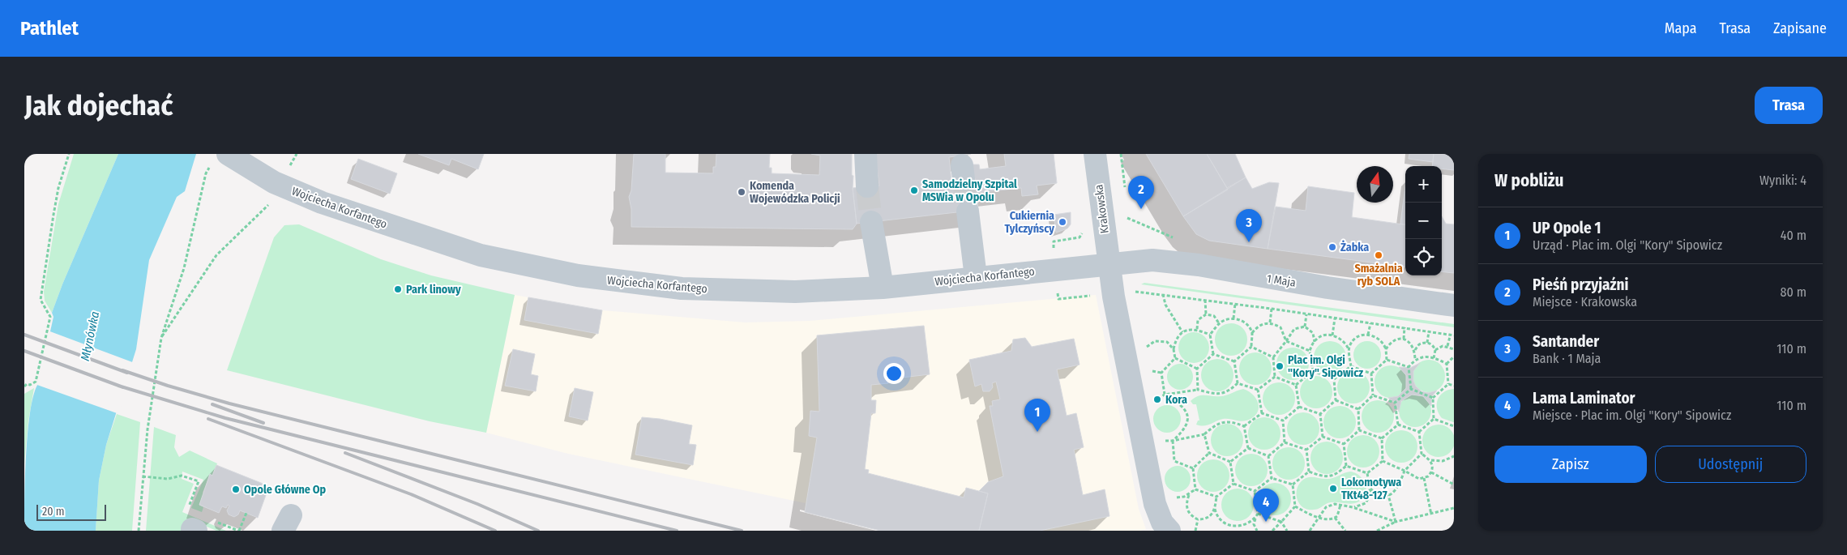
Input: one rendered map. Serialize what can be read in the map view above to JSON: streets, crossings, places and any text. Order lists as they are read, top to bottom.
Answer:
{
  "streets": {
    "street": ["Wojciecha Korfantego", "Krakowska", "1 Maja"]
  },
  "crossings": [
    ["Wojciecha Korfantego", "Krakowska"],
    ["Wojciecha Korfantego", "1 Maja"],
    ["Krakowska", "1 Maja"]
  ],
  "water": ["Młynówka"],
  "places": [
    "Samodzielny Szpital MSWia w Opolu",
    "Komenda Wojewódzka Policji",
    "Cukiernia Tylczyńscy",
    "Żabka",
    "Smażalnia ryb SOLA",
    "Park linowy",
    "Plac im. Olgi \"Kory\" Sipowicz",
    "Kora",
    "Lokomotywa TKt48-127",
    "Opole Główne Op"
  ],
  "scale_bar": "20 m",
  "north": "top",
  "page": {
    "header": "Pathlet",
    "nav": ["Mapa", "Trasa", "Zapisane"],
    "buttons": [
      "Trasa",
      ["Zapisz", "Udostępnij"]
    ],
    "title": "Jak dojechać",
    "heading": ["W pobliżu", "Wyniki: 4"],
    "map_buttons": ["+", "−"],
    "pins": [
      "2",
      "3",
      "1",
      "4"
    ],
    "list": [
      {
        "mark": "1",
        "name": "UP Opole 1",
        "note": "Urząd · Plac im. Olgi \"Kory\" Sipowicz",
        "value": "40 m"
      },
      {
        "mark": "2",
        "name": "Pieśń przyjaźni",
        "note": "Miejsce · Krakowska",
        "value": "80 m"
      },
      {
        "mark": "3",
        "name": "Santander",
        "note": "Bank · 1 Maja",
        "value": "110 m"
      },
      {
        "mark": "4",
        "name": "Lama Laminator",
        "note": "Miejsce · Plac im. Olgi \"Kory\" Sipowicz",
        "value": "110 m"
      }
    ],
    "scale": "20 m"
  }
}
